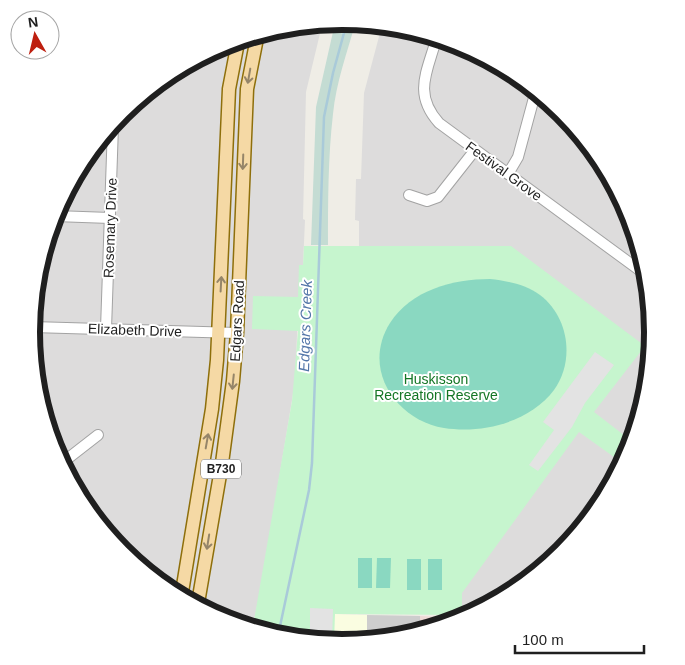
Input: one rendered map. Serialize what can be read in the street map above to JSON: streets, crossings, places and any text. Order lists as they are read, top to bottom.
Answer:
{
  "streets": {
    "main road": ["Edgars Road", "B730"],
    "street": ["Festival Grove", "Rosemary Drive", "Elizabeth Drive"]
  },
  "crossings": [
    ["Rosemary Drive", "Elizabeth Drive"],
    ["Edgars Road", "Elizabeth Drive"]
  ],
  "water": ["Edgars Creek"],
  "parks": ["Huskisson Recreation Reserve"],
  "scale_bar": "100 m",
  "north": "top"
}
